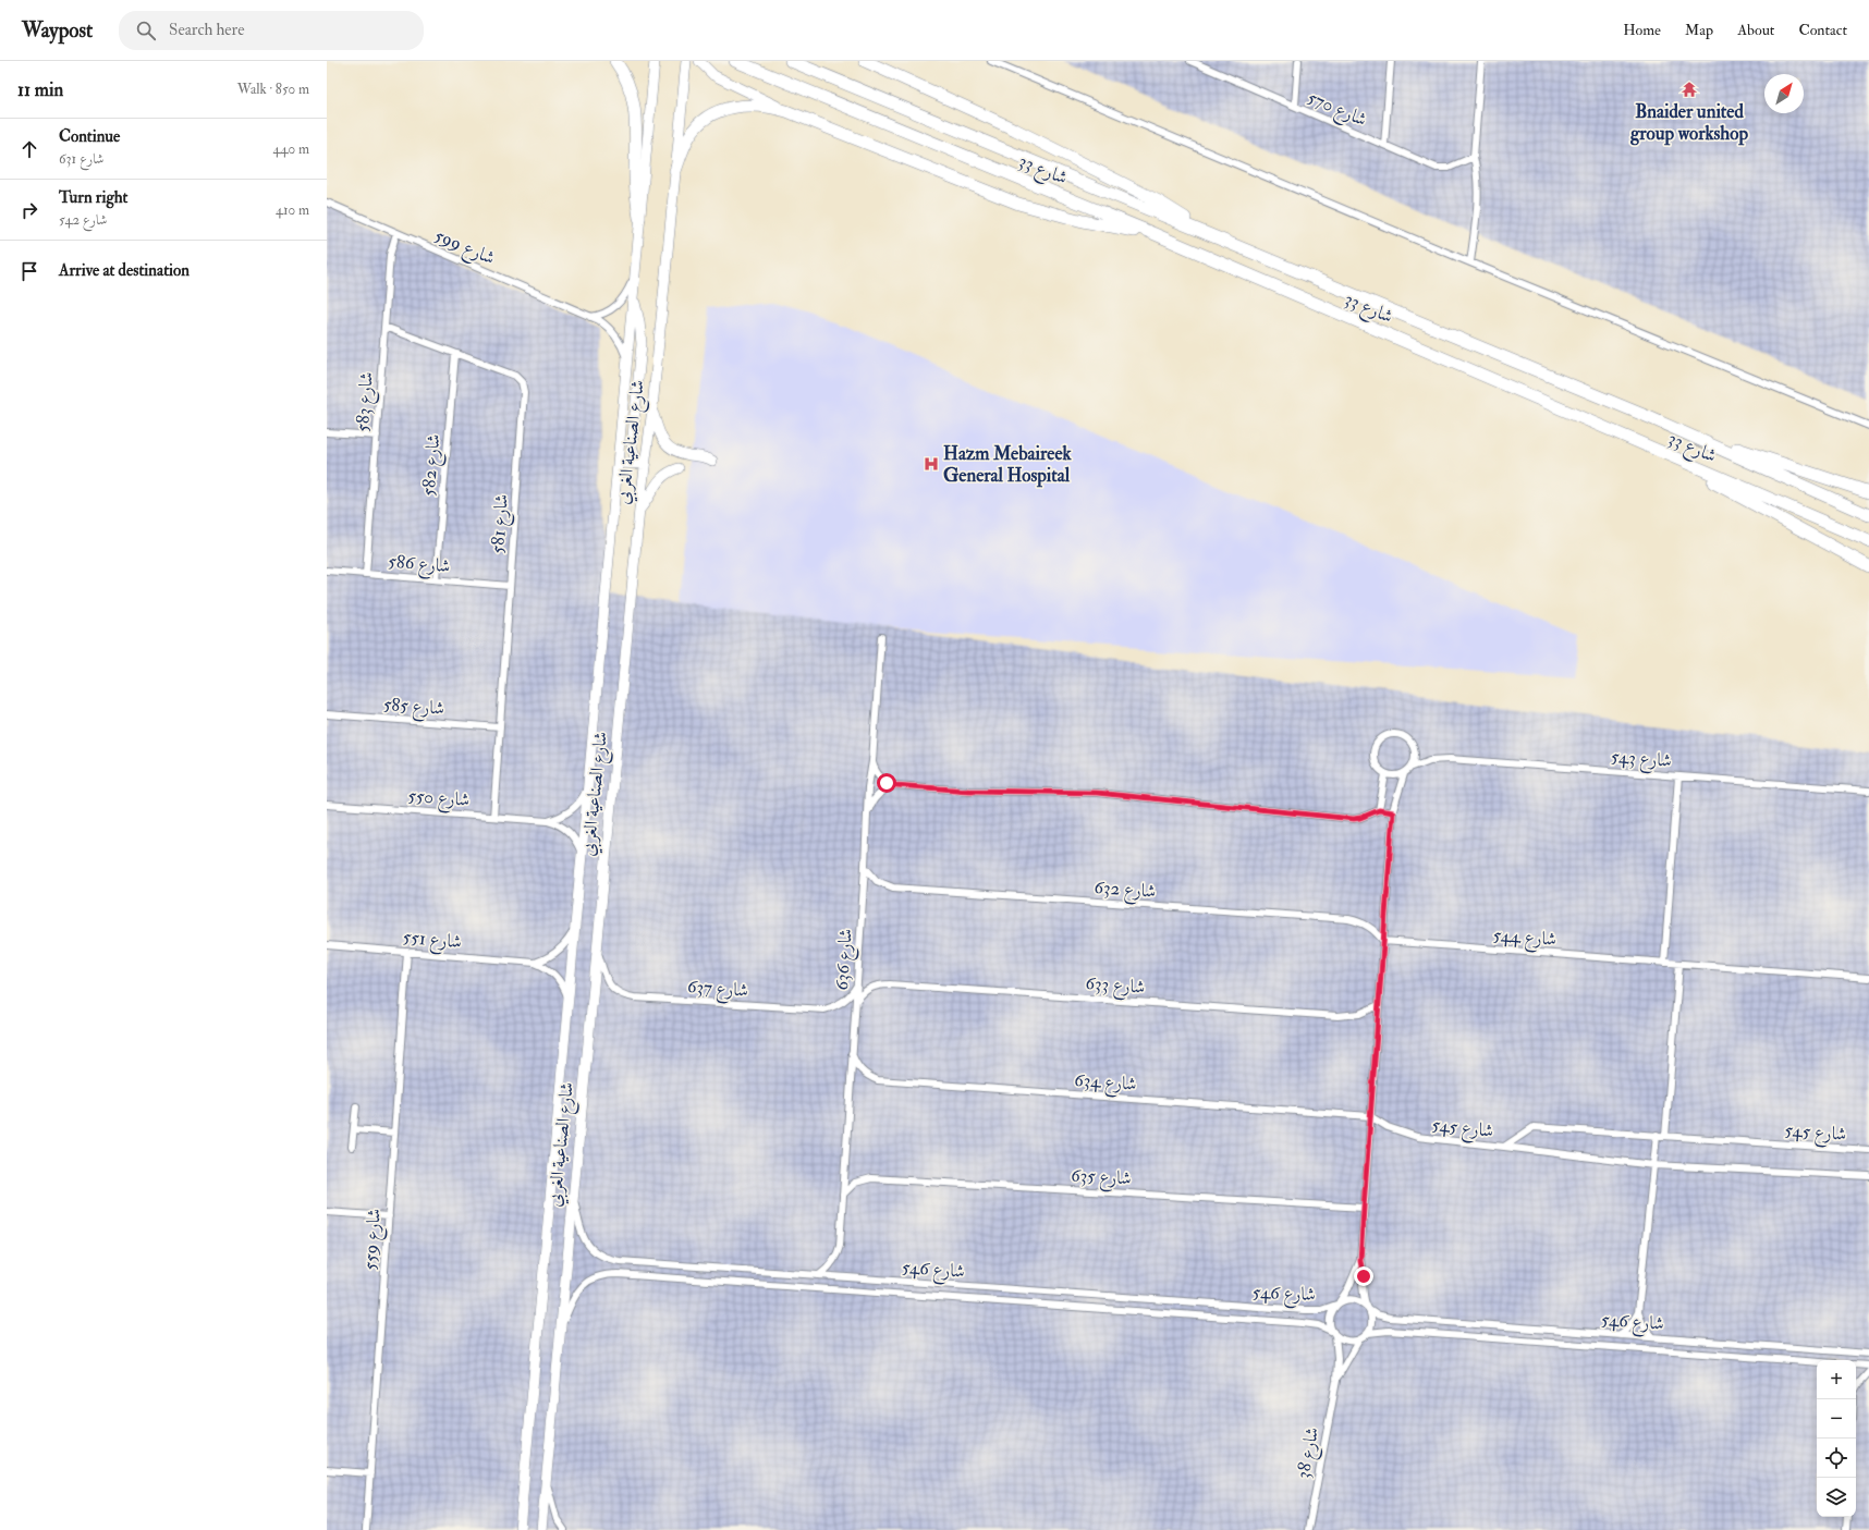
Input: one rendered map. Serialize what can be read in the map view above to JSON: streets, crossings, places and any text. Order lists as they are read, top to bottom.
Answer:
{
  "streets": {
    "highway": ["شارع 33"],
    "main road": ["شارع الصناعية الغربي"],
    "street": [
      "شارع 570",
      "شارع 599",
      "شارع 583",
      "شارع 582",
      "شارع 581",
      "شارع 586",
      "شارع 585",
      "شارع 543",
      "شارع 550",
      "شارع 632",
      "شارع 544",
      "شارع 551",
      "شارع 636",
      "شارع 633",
      "شارع 637",
      "شارع 634",
      "شارع 545",
      "شارع 635",
      "شارع 559",
      "شارع 546",
      "شارع 38"
    ]
  },
  "crossings": [
    ["شارع 599", "شارع 583"],
    ["شارع 599", "شارع الصناعية الغربي"],
    ["شارع 583", "شارع 581"],
    ["شارع 583", "شارع 586"],
    ["شارع الصناعية الغربي", "شارع 550"],
    ["شارع الصناعية الغربي", "شارع 551"],
    ["شارع الصناعية الغربي", "شارع 637"],
    ["شارع الصناعية الغربي", "شارع 546"],
    ["شارع 582", "شارع 581"],
    ["شارع 582", "شارع 586"],
    ["شارع 581", "شارع 586"],
    ["شارع 581", "شارع 585"],
    ["شارع 581", "شارع 550"],
    ["شارع 632", "شارع 544"],
    ["شارع 632", "شارع 636"],
    ["شارع 551", "شارع 559"],
    ["شارع 636", "شارع 633"],
    ["شارع 636", "شارع 637"],
    ["شارع 636", "شارع 634"],
    ["شارع 636", "شارع 635"],
    ["شارع 636", "شارع 546"],
    ["شارع 634", "شارع 545"],
    ["شارع 546", "شارع 38"]
  ],
  "places": {
    "temple": ["Bnaider united group workshop"],
    "hospital": ["Hazm Mebaireek General Hospital"]
  },
  "north": "top right",
  "page": {
    "header": "Waypost",
    "search": "Search here",
    "nav": [
      "Home",
      "Map",
      "About",
      "Contact"
    ],
    "heading": ["11 min", "Walk · 850 m"],
    "list": [
      ["Continue", "شارع 631", "440 m"],
      ["Turn right", "شارع 542", "410 m"],
      "Arrive at destination"
    ],
    "map_buttons": ["+", "−"]
  }
}
